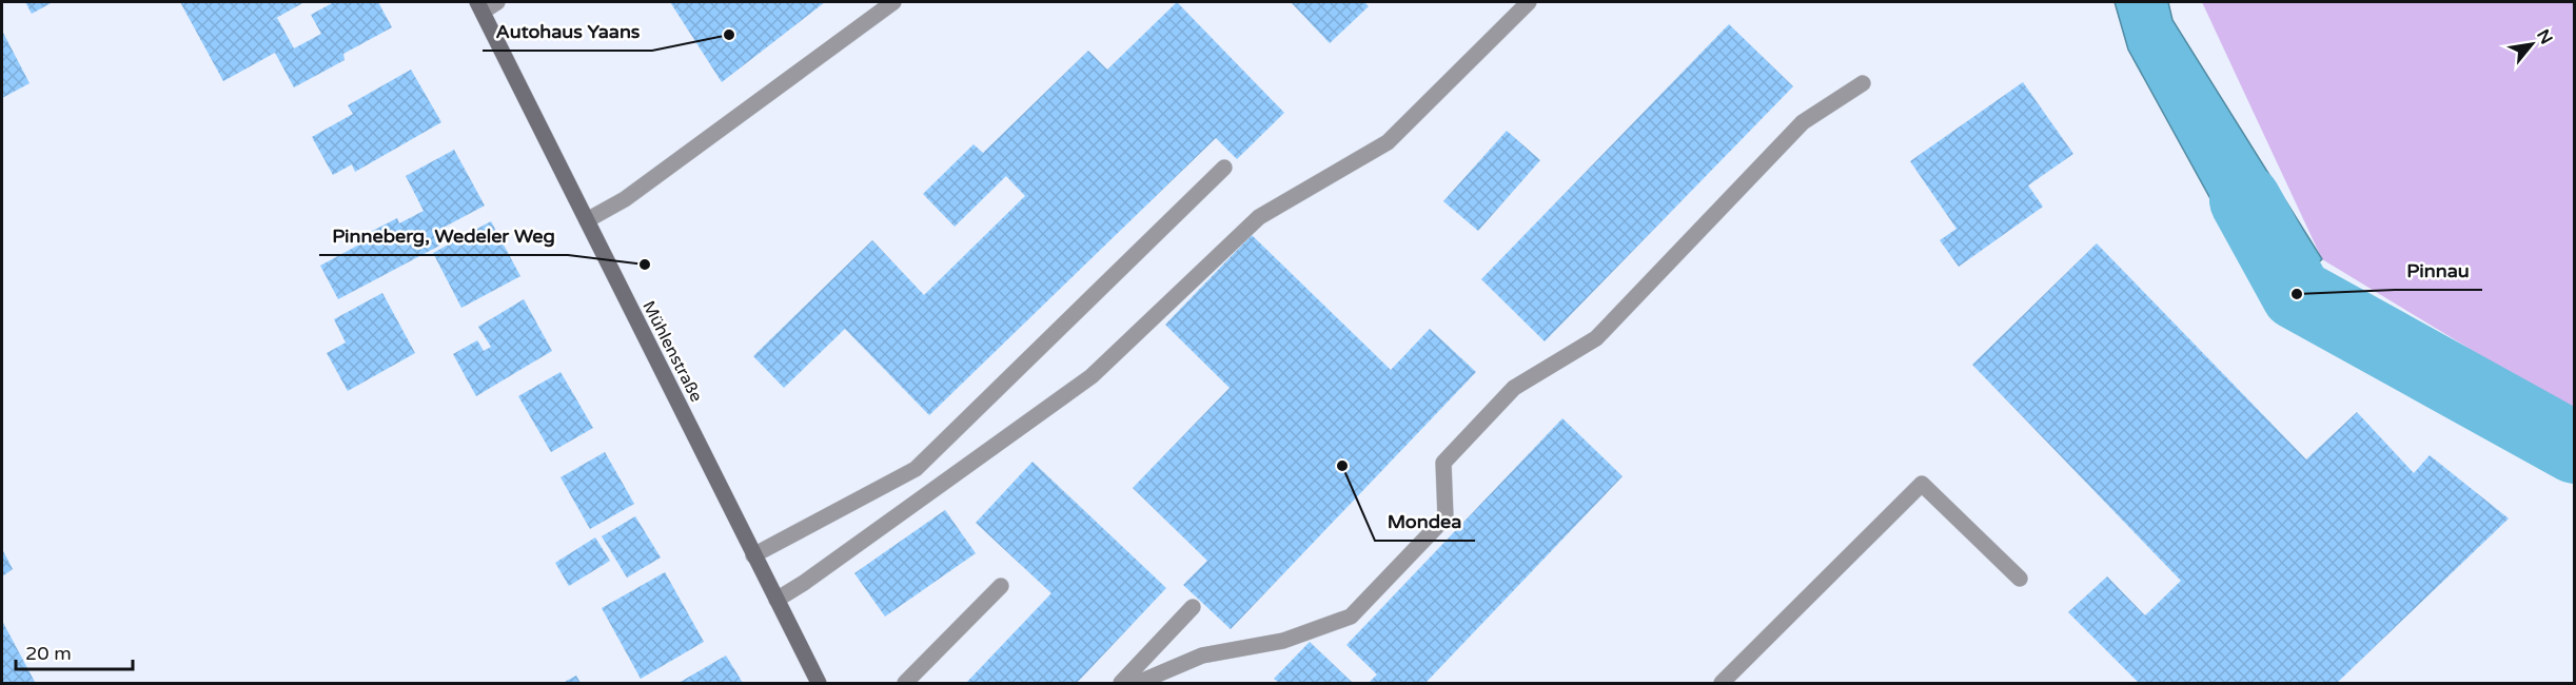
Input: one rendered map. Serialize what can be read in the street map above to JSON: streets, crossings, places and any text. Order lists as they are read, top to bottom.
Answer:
{
  "streets": {
    "main road": ["Mühlenstraße"]
  },
  "places": [
    "Autohaus Yaans",
    "Pinneberg, Wedeler Weg",
    "Pinnau",
    "Mondea"
  ],
  "scale_bar": "20 m",
  "north": "top right"
}
